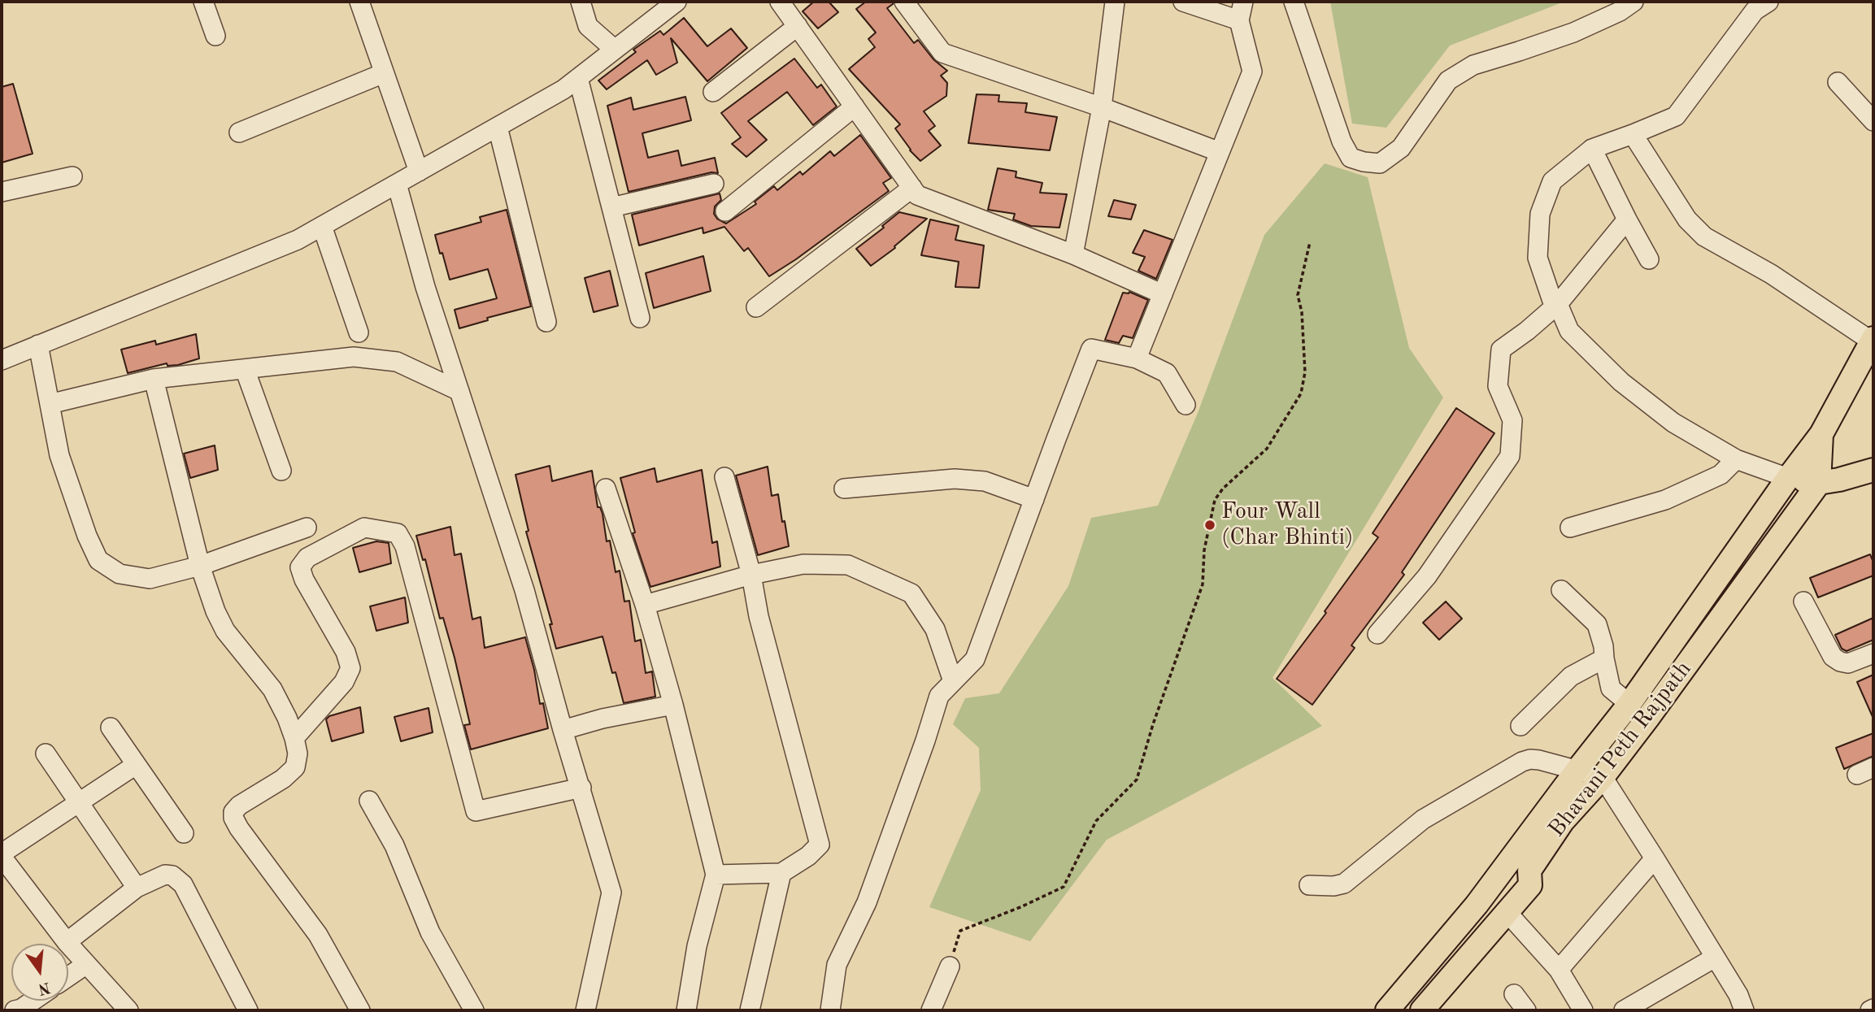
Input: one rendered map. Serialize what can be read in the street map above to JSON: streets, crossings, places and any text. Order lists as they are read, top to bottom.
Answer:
{
  "streets": {
    "main road": ["Bhavani Peth Rajpath"]
  },
  "places": ["Four Wall (Char Bhinti)"],
  "north": "bottom"
}
